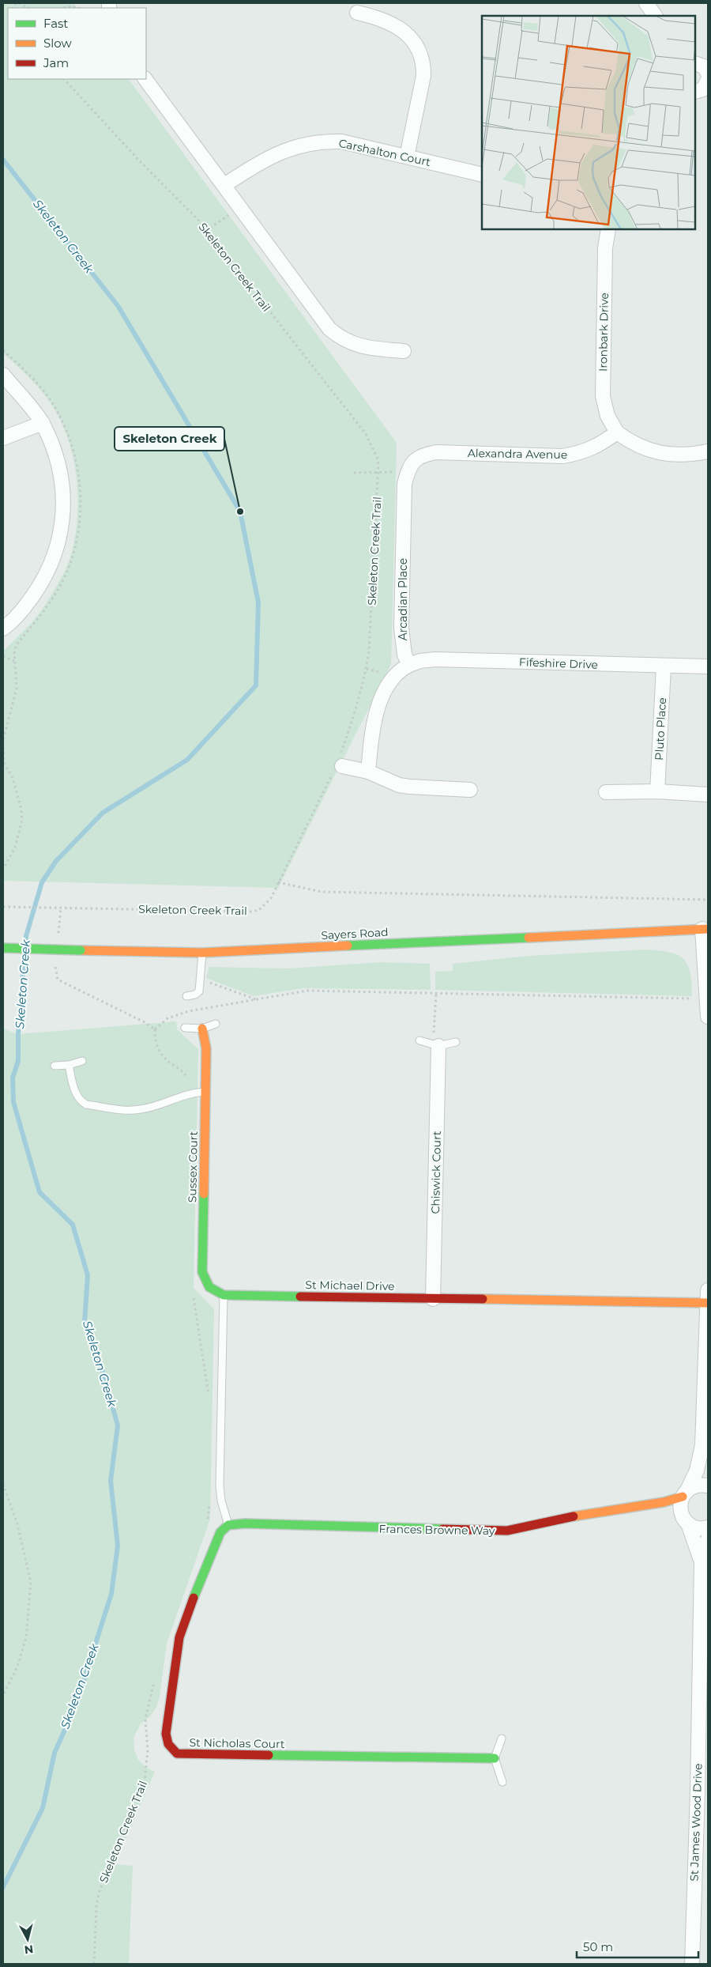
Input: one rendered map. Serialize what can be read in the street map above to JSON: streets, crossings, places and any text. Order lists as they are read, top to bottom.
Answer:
{
  "streets": {
    "street": [
      "Carshalton Court",
      "Ironbark Drive",
      "Alexandra Avenue",
      "Arcadian Place",
      "Fifeshire Drive",
      "Pluto Place",
      "Sayers Road",
      "Sussex Court",
      "Chiswick Court",
      "St Michael Drive",
      "Frances Browne Way",
      "St Nicholas Court",
      "St James Wood Drive"
    ],
    "path": ["Skeleton Creek Trail"]
  },
  "crossings": [
    ["Ironbark Drive", "Alexandra Avenue"],
    ["Alexandra Avenue", "Arcadian Place"],
    ["Arcadian Place", "Fifeshire Drive"],
    ["Fifeshire Drive", "Pluto Place"],
    ["Sussex Court", "St Michael Drive"],
    ["Chiswick Court", "St Michael Drive"],
    ["Frances Browne Way", "St Nicholas Court"],
    ["Frances Browne Way", "St James Wood Drive"]
  ],
  "water": ["Skeleton Creek"],
  "places": ["Skeleton Creek"],
  "legend": ["Fast", "Slow", "Jam"],
  "scale_bar": "50 m",
  "north": "bottom"
}
